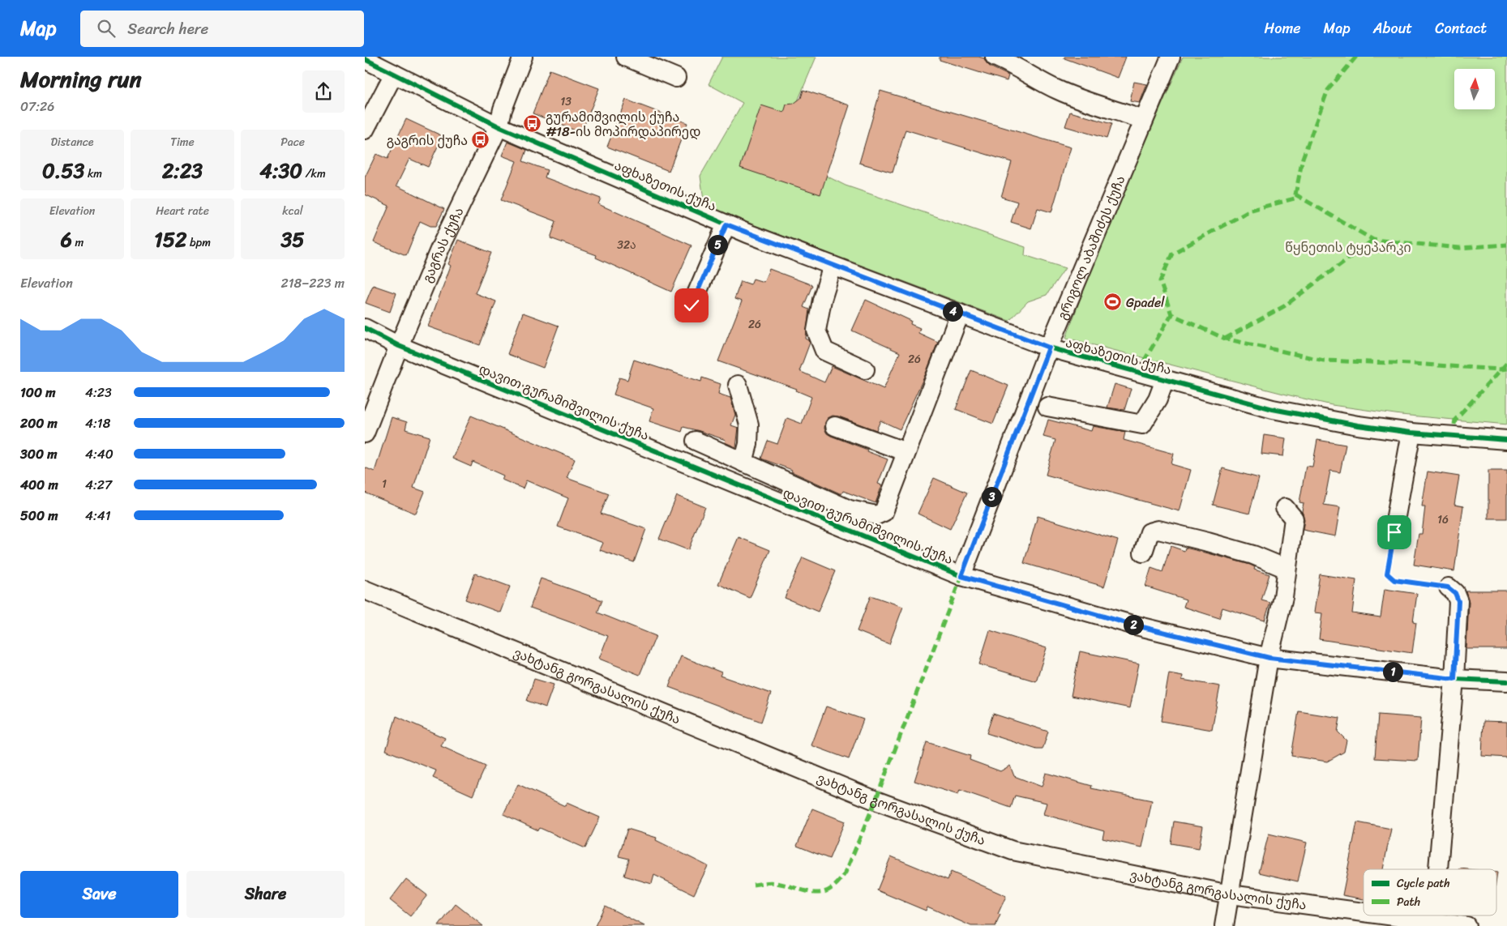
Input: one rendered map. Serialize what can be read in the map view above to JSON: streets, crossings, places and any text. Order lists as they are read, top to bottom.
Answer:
{
  "streets": {
    "street": [
      "აფხაზეთის ქუჩა",
      "გაგრას ქუჩა",
      "გრიგოლ აბაშიძეს ქუჩა",
      "დავით გურამიშვილის ქუჩა",
      "ვახტანგ გორგასალის ქუჩა"
    ]
  },
  "crossings": [
    ["აფხაზეთის ქუჩა", "გაგრას ქუჩა"],
    ["აფხაზეთის ქუჩა", "გრიგოლ აბაშიძეს ქუჩა"],
    ["გაგრას ქუჩა", "დავით გურამიშვილის ქუჩა"],
    ["გრიგოლ აბაშიძეს ქუჩა", "დავით გურამიშვილის ქუჩა"]
  ],
  "parks": ["წყნეთის ტყეპარკი"],
  "places": {
    "bus stop": ["გურამიშვილის ქუჩა #18-ის მოპირდაპირედ", "გაგრის ქუჩა"],
    "sports": ["Gpadel"]
  },
  "house_numbers": [
    "13",
    "32ა",
    "26",
    "26",
    "1",
    "16"
  ],
  "legend": ["Cycle path", "Path"],
  "north": "top",
  "page": {
    "header": "Map",
    "search": "Search here",
    "nav": [
      "Home",
      "Map",
      "About",
      "Contact"
    ],
    "heading": ["Morning run", "07:26"],
    "stats": [
      ["Distance", "0.53 km"],
      ["Time", "2:23"],
      ["Pace", "4:30 /km"],
      ["Elevation", "6 m"],
      ["Heart rate", "152 bpm"],
      ["kcal", "35"]
    ],
    "pins": [
      "5",
      "4",
      "3",
      "2",
      "1"
    ],
    "chart": ["Elevation", "218–223 m"],
    "list": [
      {
        "name": "100 m",
        "note": "4:23"
      },
      {
        "name": "200 m",
        "note": "4:18"
      },
      {
        "name": "300 m",
        "note": "4:40"
      },
      {
        "name": "400 m",
        "note": "4:27"
      },
      {
        "name": "500 m",
        "note": "4:41"
      }
    ],
    "buttons": ["Save", "Share"]
  }
}
